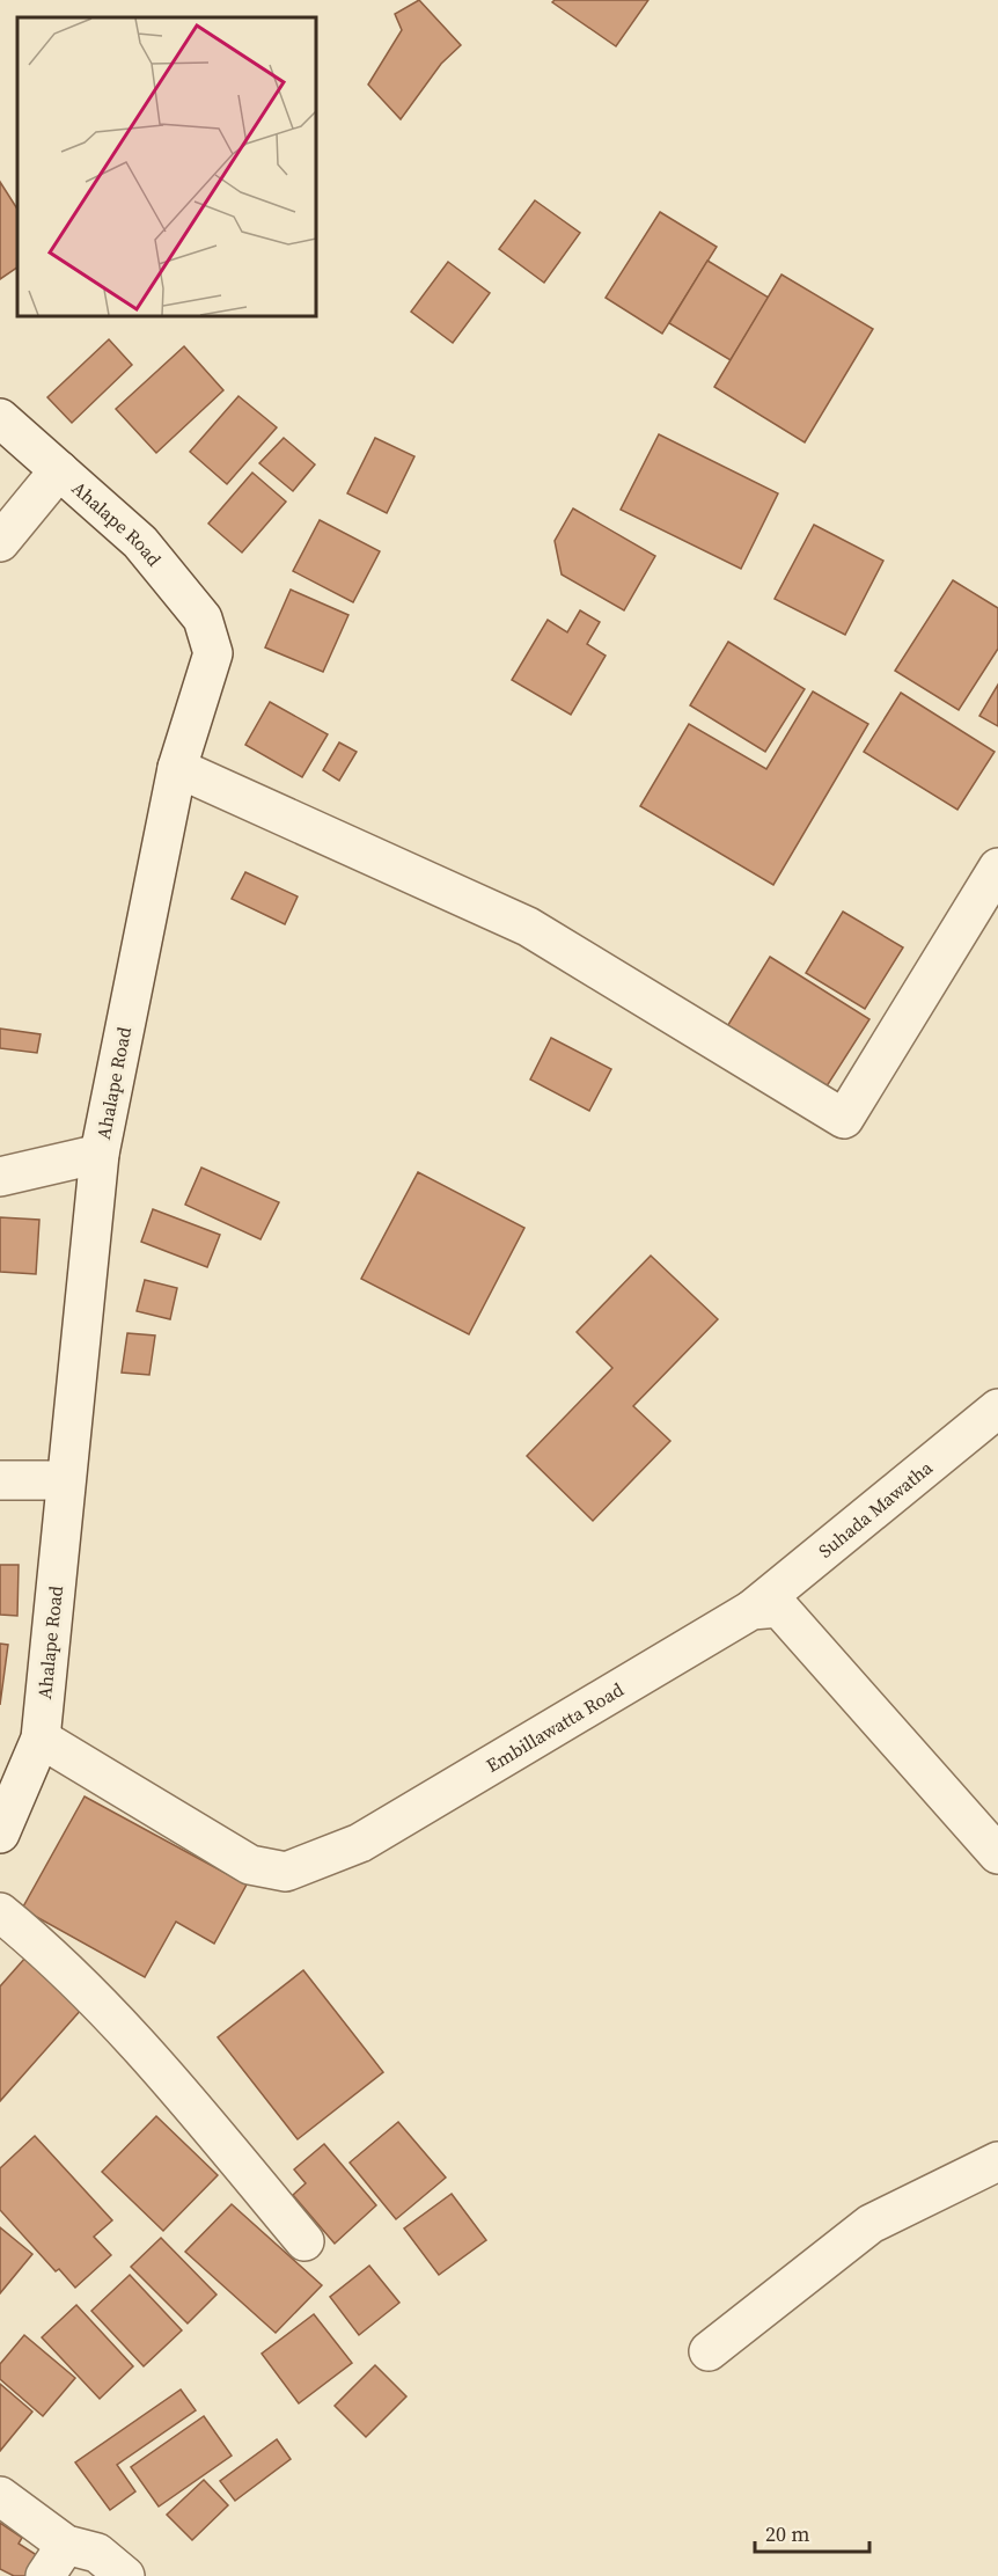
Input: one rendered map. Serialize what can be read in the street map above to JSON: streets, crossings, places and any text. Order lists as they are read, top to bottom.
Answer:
{
  "streets": {
    "street": ["Ahalape Road", "Suhada Mawatha", "Embillawatta Road"]
  },
  "crossings": [
    ["Ahalape Road", "Embillawatta Road"],
    ["Suhada Mawatha", "Embillawatta Road"]
  ],
  "scale_bar": "20 m"
}
